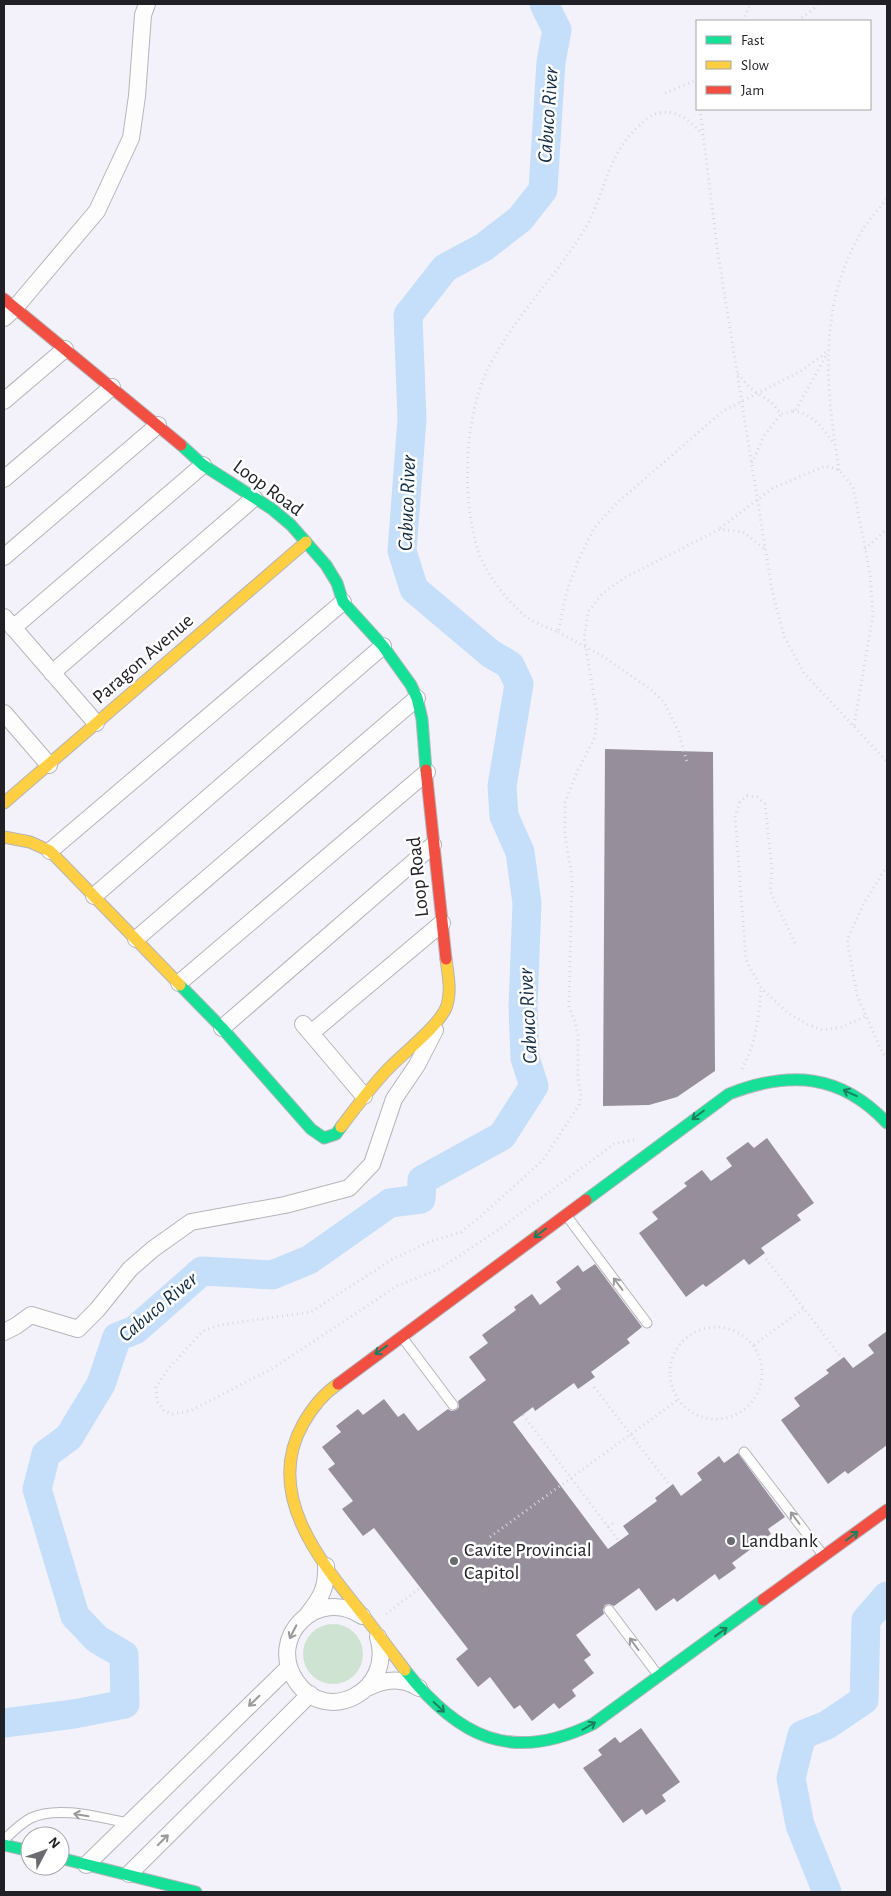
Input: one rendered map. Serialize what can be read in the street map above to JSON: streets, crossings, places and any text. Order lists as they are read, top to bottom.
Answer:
{
  "streets": {
    "street": ["Loop Road", "Paragon Avenue"]
  },
  "crossings": [
    ["Loop Road", "Paragon Avenue"]
  ],
  "water": ["Cabuco River"],
  "places": ["Landbank", "Cavite Provincial Capitol"],
  "legend": ["Fast", "Slow", "Jam"],
  "north": "top right"
}
